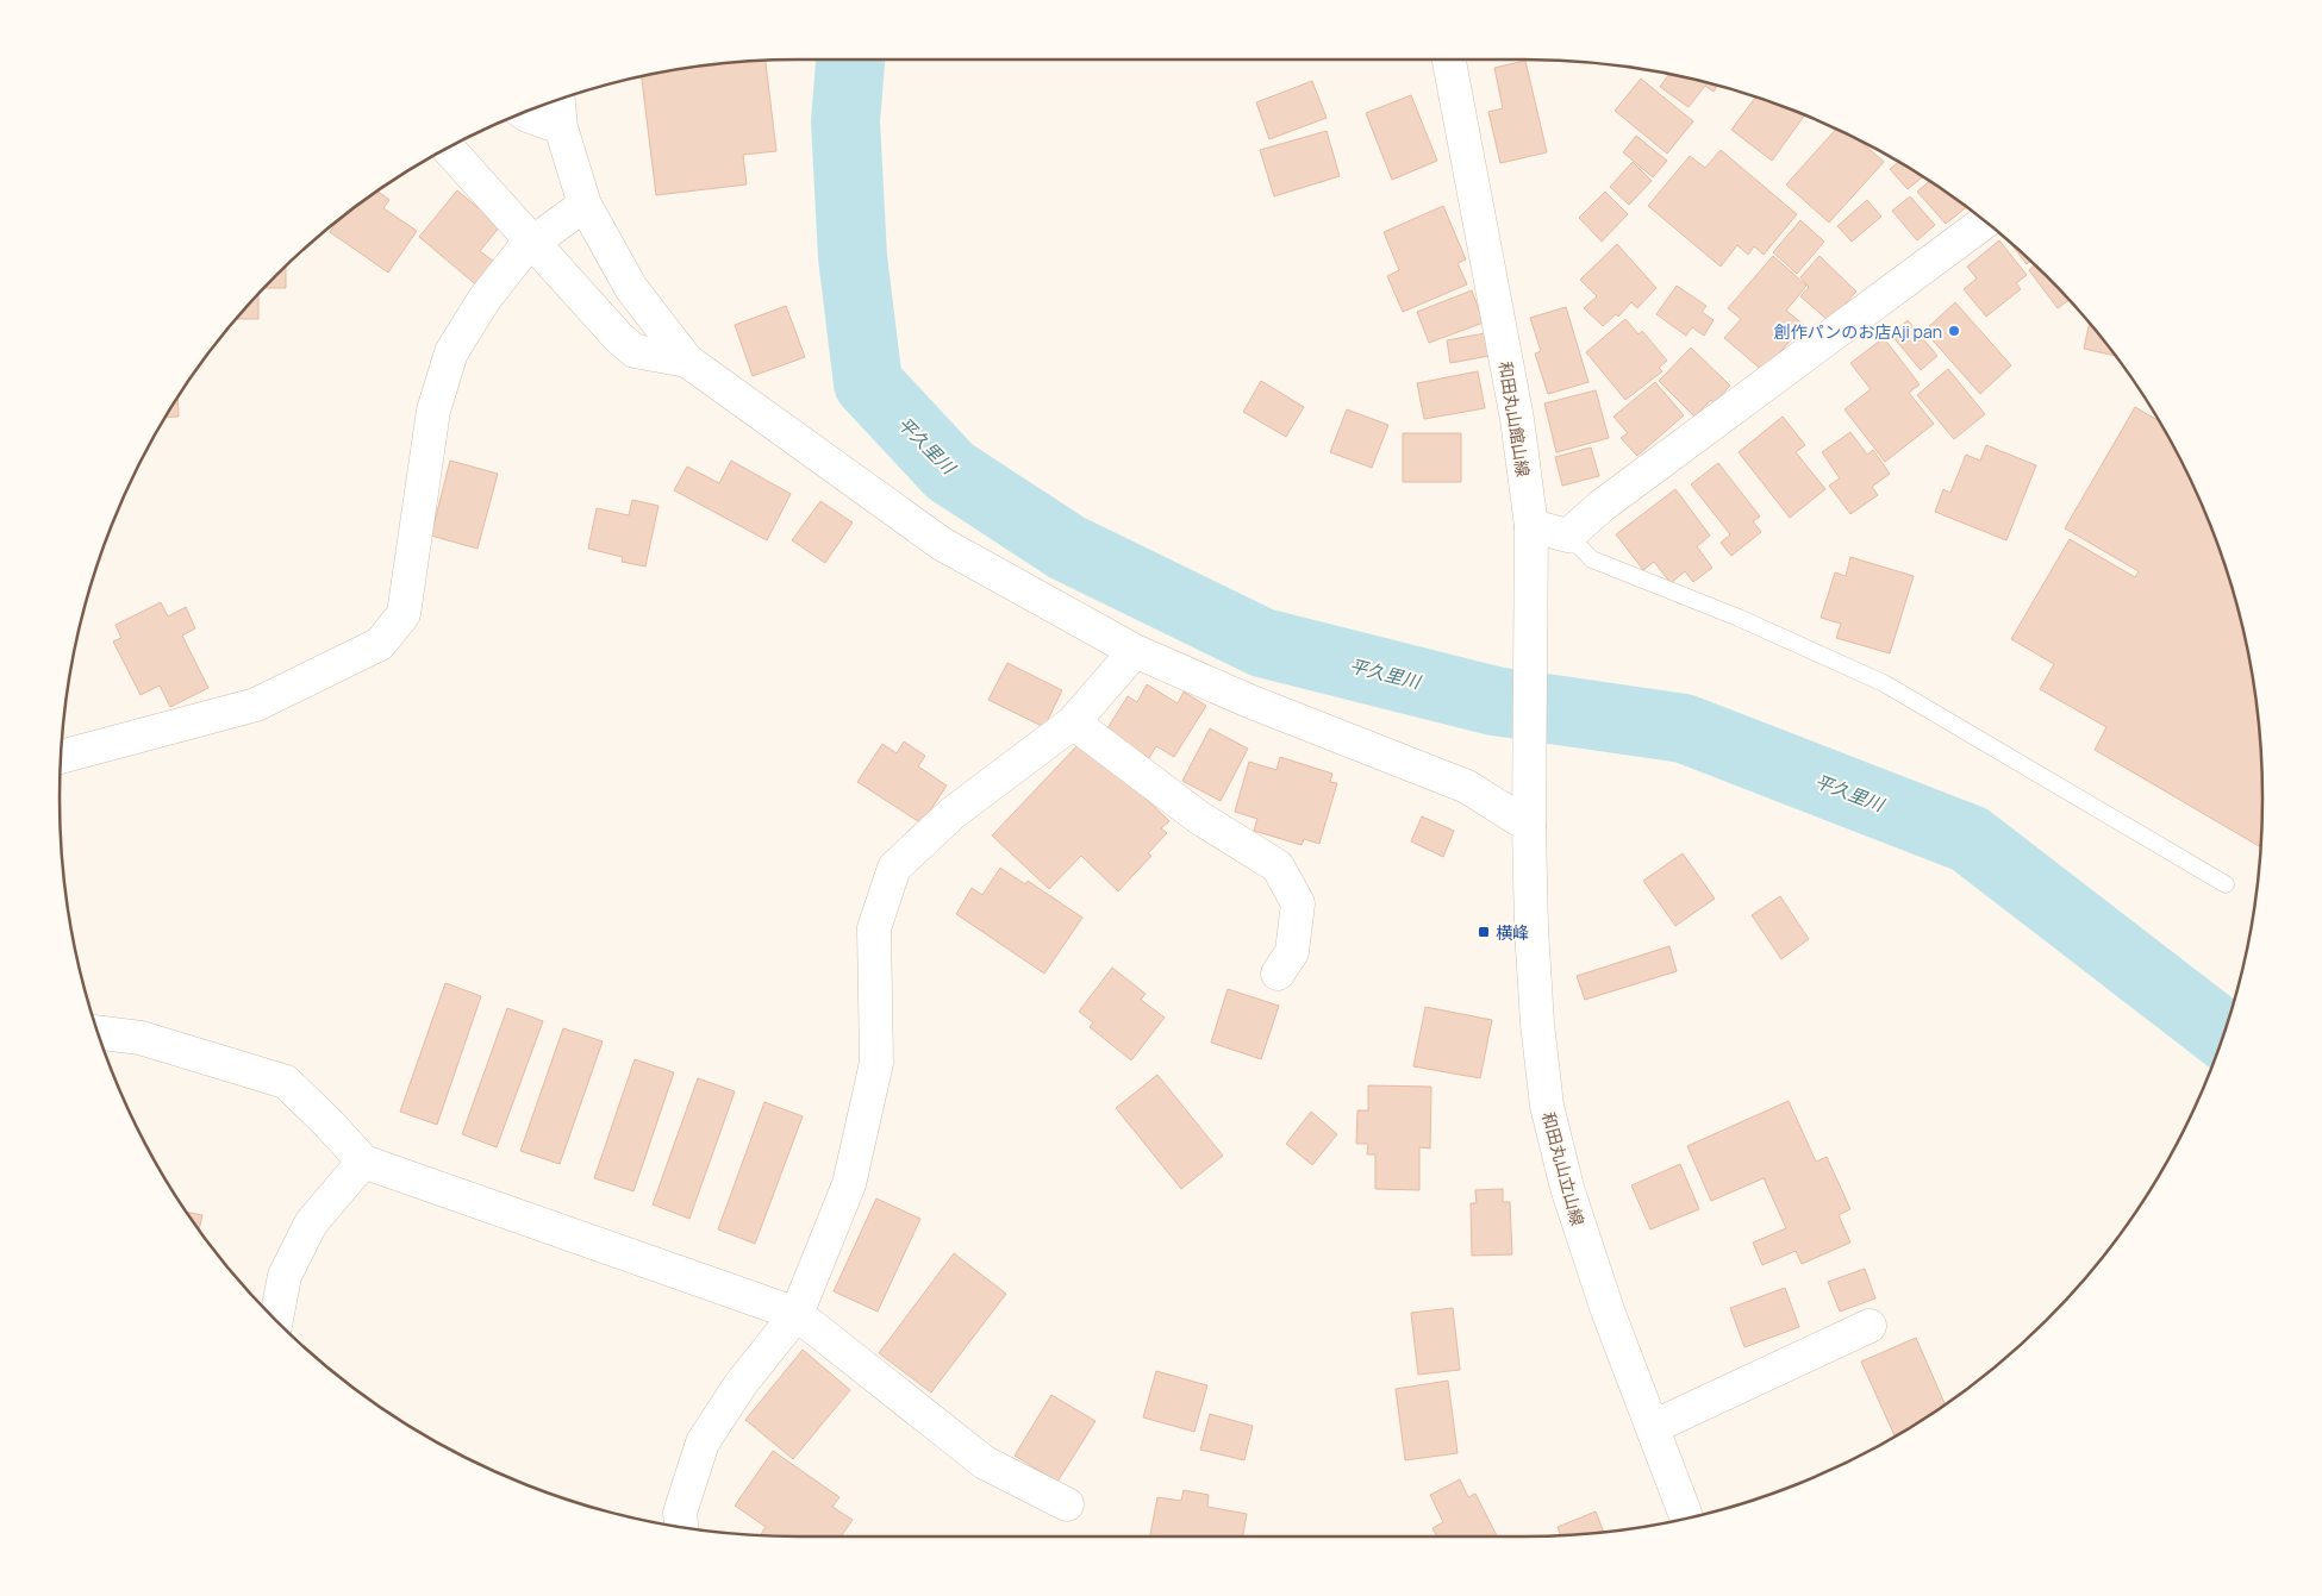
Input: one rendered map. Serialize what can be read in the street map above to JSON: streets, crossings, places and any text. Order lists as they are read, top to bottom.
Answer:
{
  "streets": {
    "street": ["和田丸山館山線", "和田丸山立山線"]
  },
  "crossings": [
    ["和田丸山館山線", "和田丸山立山線"]
  ],
  "water": ["平久里川"],
  "places": {
    "other": ["創作パンのお店Aji pan"],
    "transit": ["横峰"]
  }
}
